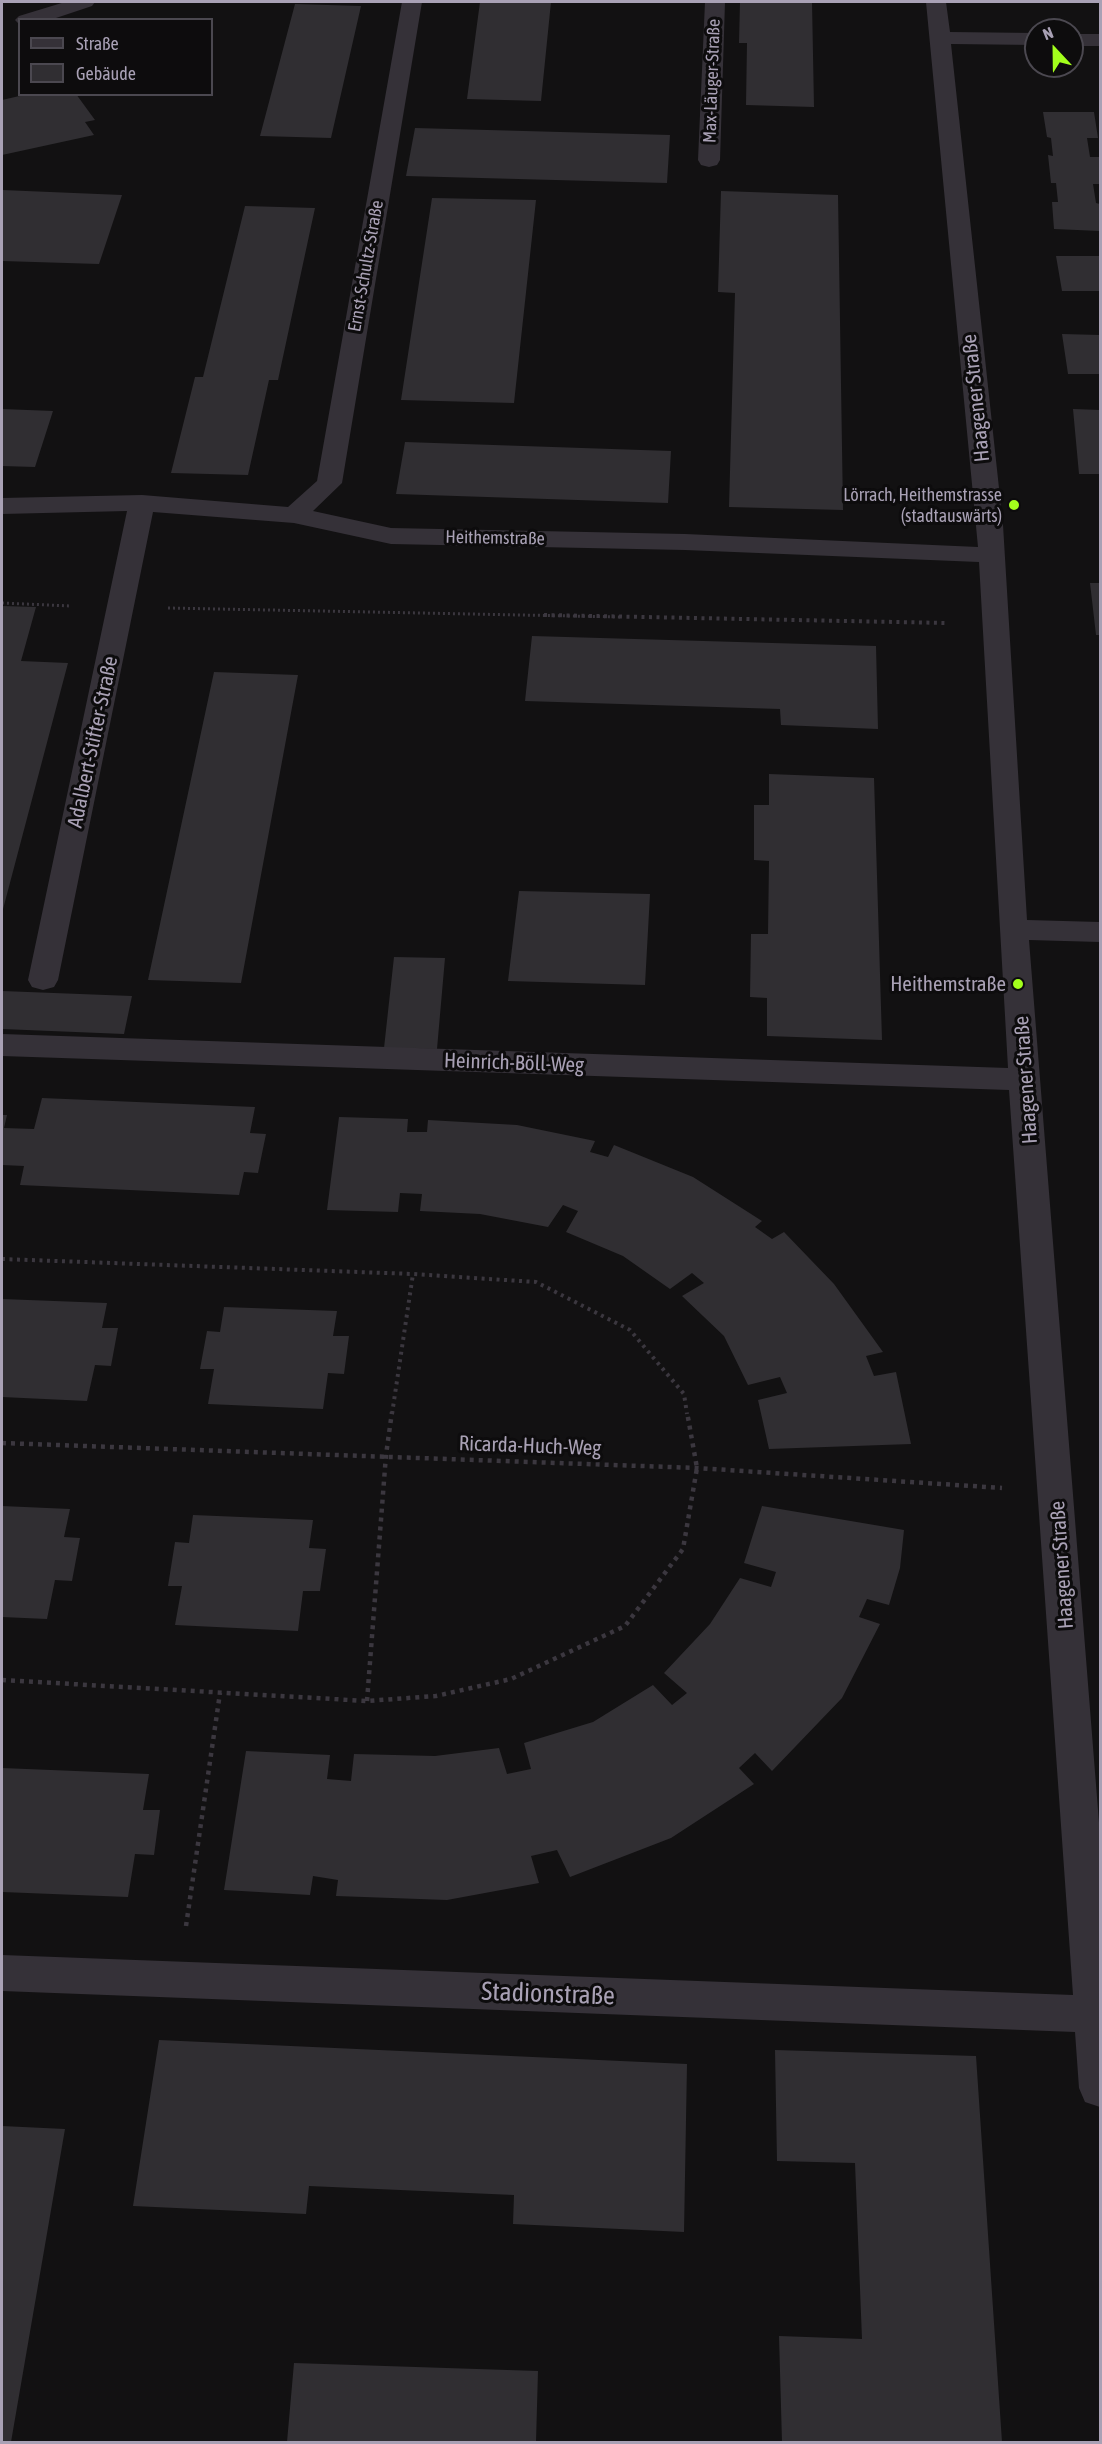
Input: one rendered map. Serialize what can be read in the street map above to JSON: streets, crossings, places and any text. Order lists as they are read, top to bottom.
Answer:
{
  "streets": {
    "street": [
      "Max-Läuger-Straße",
      "Ernst-Schultz-Straße",
      "Haagener Straße",
      "Heithemstraße",
      "Adalbert-Stifter-Straße",
      "Heinrich-Böll-Weg",
      "Stadionstraße"
    ],
    "path": ["Ricarda-Huch-Weg"]
  },
  "crossings": [
    ["Ernst-Schultz-Straße", "Heithemstraße"],
    ["Haagener Straße", "Heithemstraße"],
    ["Haagener Straße", "Heinrich-Böll-Weg"],
    ["Haagener Straße", "Ricarda-Huch-Weg"],
    ["Haagener Straße", "Stadionstraße"],
    ["Heithemstraße", "Adalbert-Stifter-Straße"]
  ],
  "places": ["Lörrach, Heithemstrasse (stadtauswärts)", "Heithemstraße"],
  "legend": ["Straße", "Gebäude"],
  "north": "top"
}
